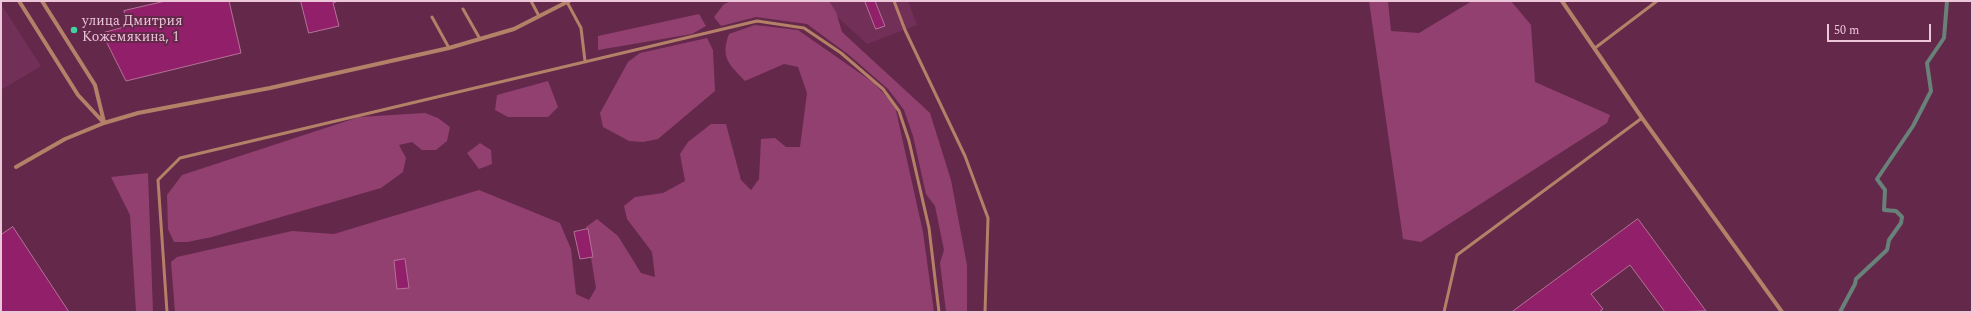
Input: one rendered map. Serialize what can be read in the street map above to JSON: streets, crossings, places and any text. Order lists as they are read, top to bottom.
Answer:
{
  "places": ["улица Дмитрия Кожемякина, 1"],
  "scale_bar": "50 m"
}
